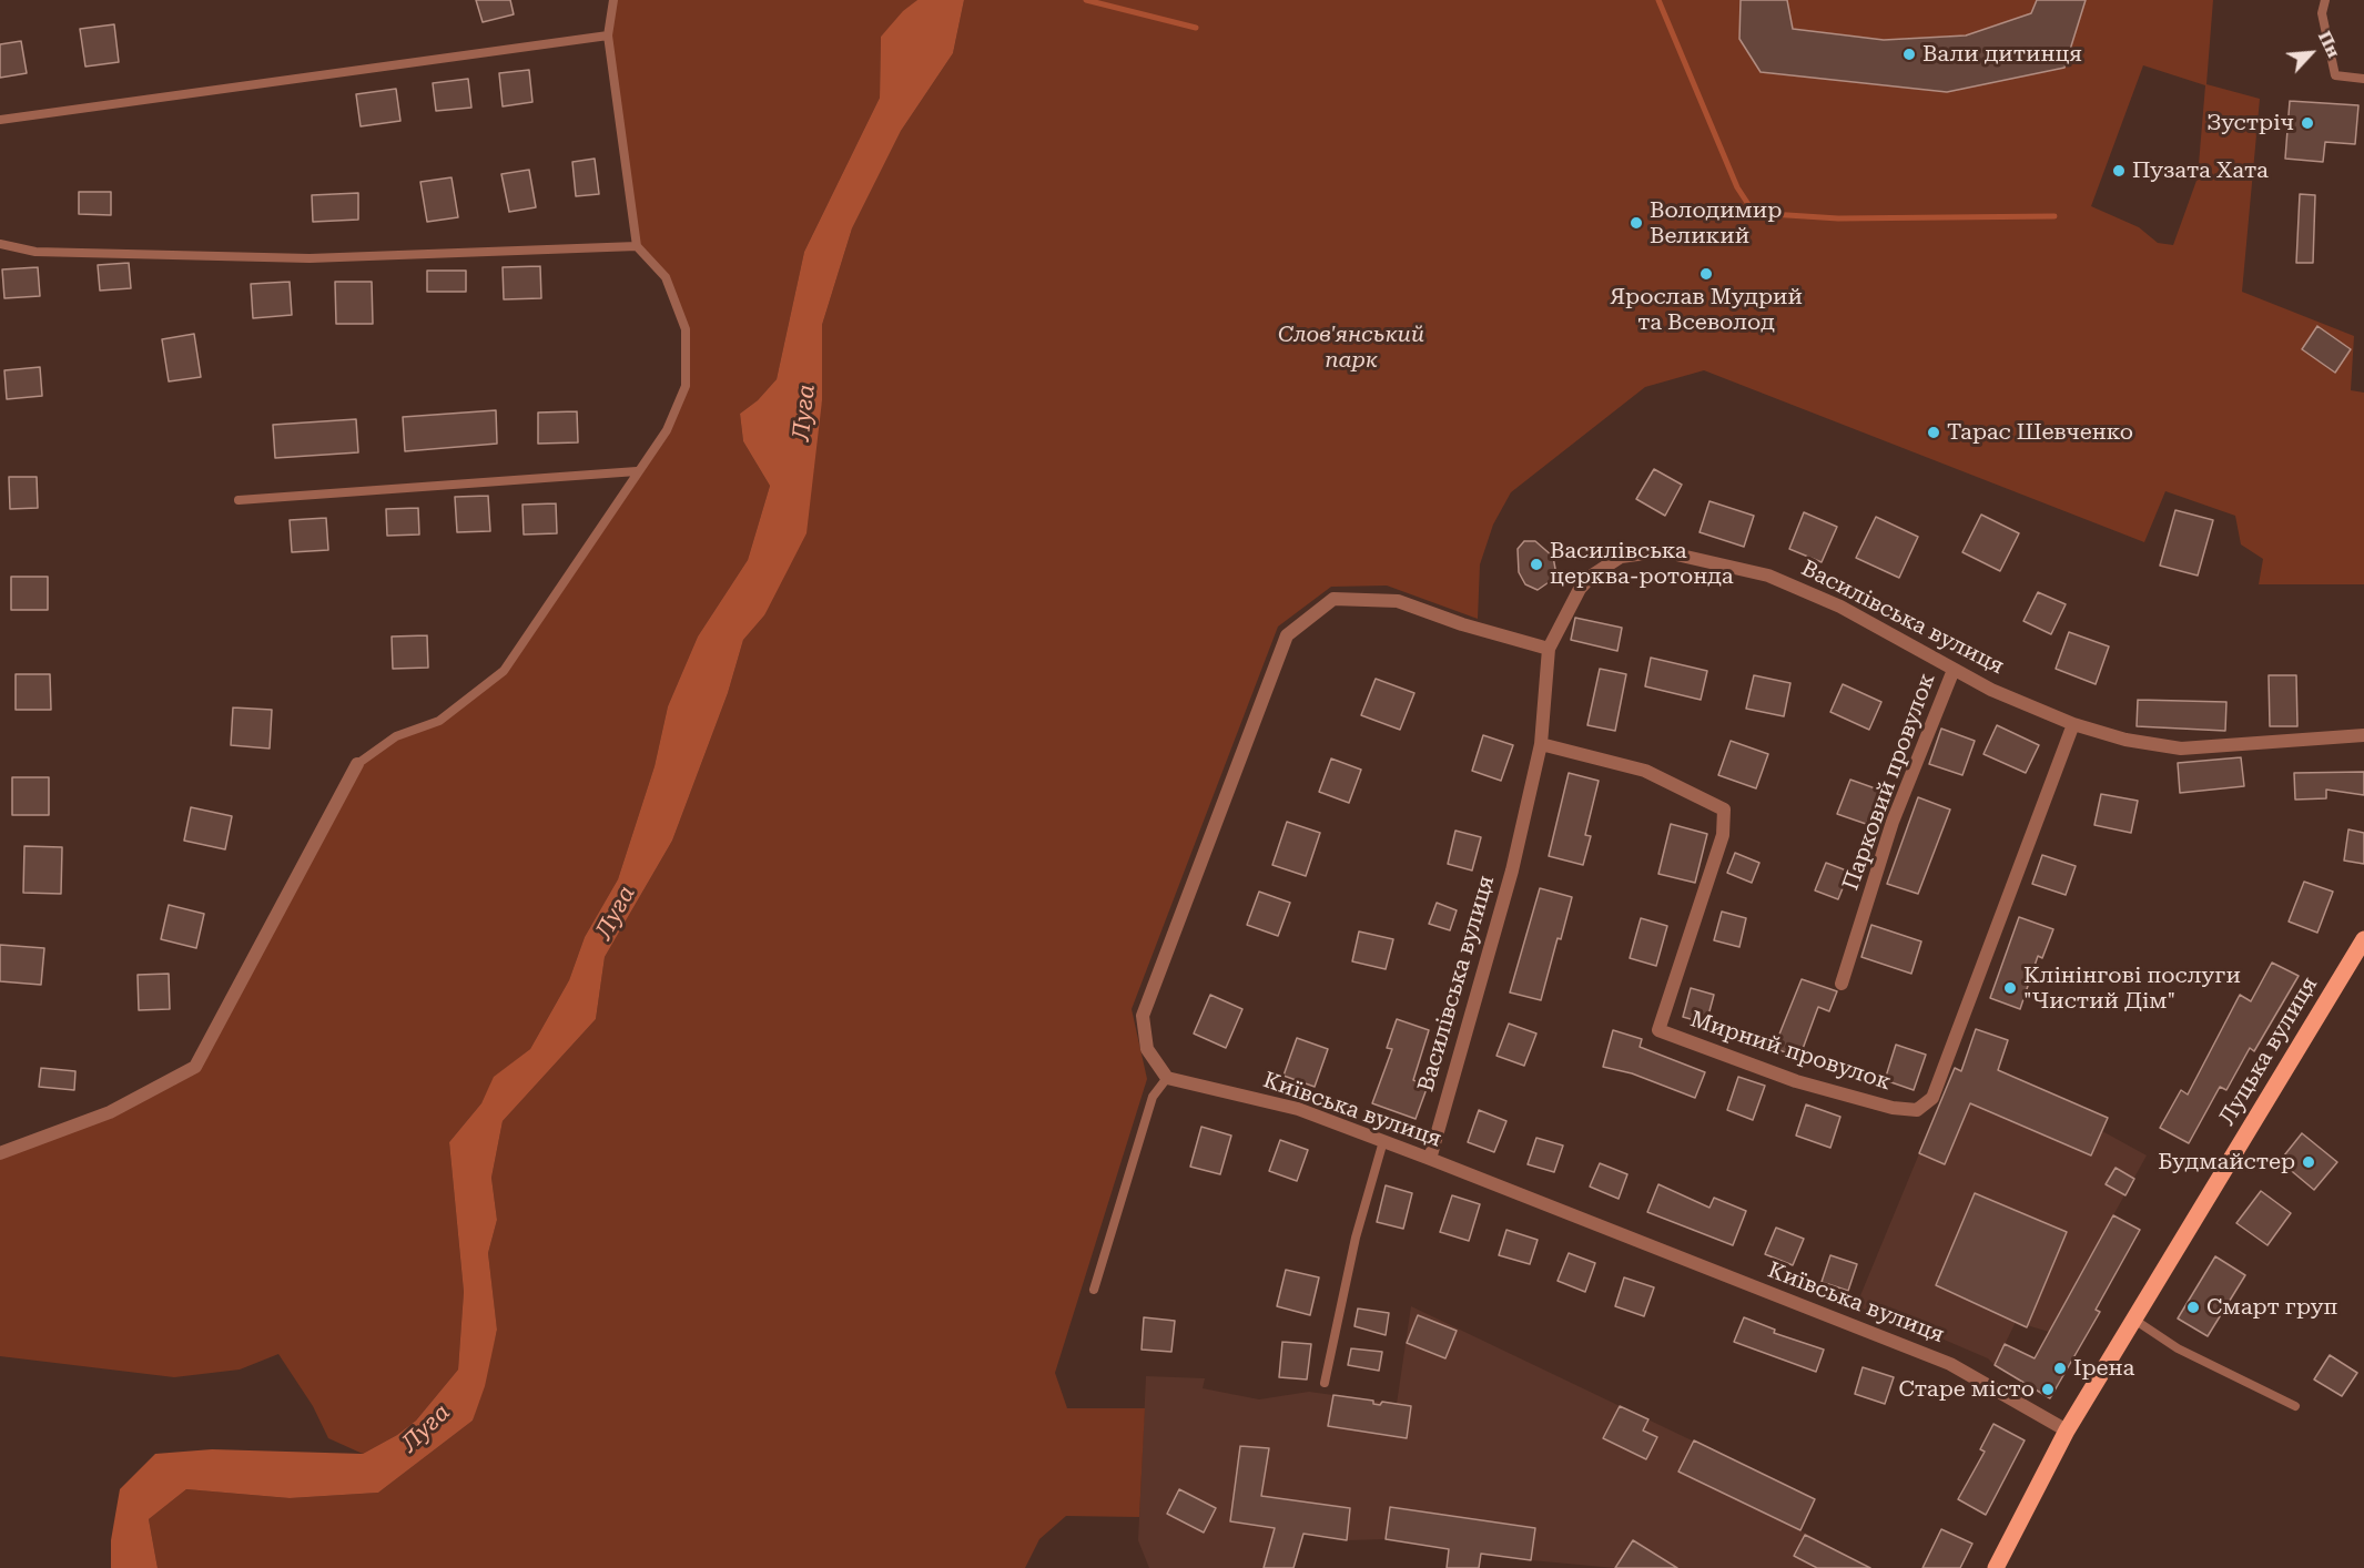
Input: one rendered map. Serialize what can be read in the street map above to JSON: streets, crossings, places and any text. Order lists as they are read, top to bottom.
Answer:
{
  "streets": {
    "main road": ["Луцька вулиця"],
    "street": [
      "Василівська вулиця",
      "Парковий провулок",
      "Мирний провулок",
      "Київська вулиця"
    ]
  },
  "crossings": [
    ["Василівська вулиця", "Парковий провулок"],
    ["Василівська вулиця", "Мирний провулок"],
    ["Василівська вулиця", "Київська вулиця"],
    ["Луцька вулиця", "Київська вулиця"]
  ],
  "water": ["Луга"],
  "parks": ["Слов'янський парк"],
  "places": [
    "Вали дитинця",
    "Зустріч",
    "Пузата Хата",
    "Володимир Великий",
    "Ярослав Мудрий та Всеволод",
    "Тарас Шевченко",
    "Василівська церква-ротонда",
    "Клінінгові послуги \"Чистий Дім\"",
    "Будмайстер",
    "Смарт груп",
    "Ірена",
    "Старе місто"
  ],
  "north": "top right"
}
